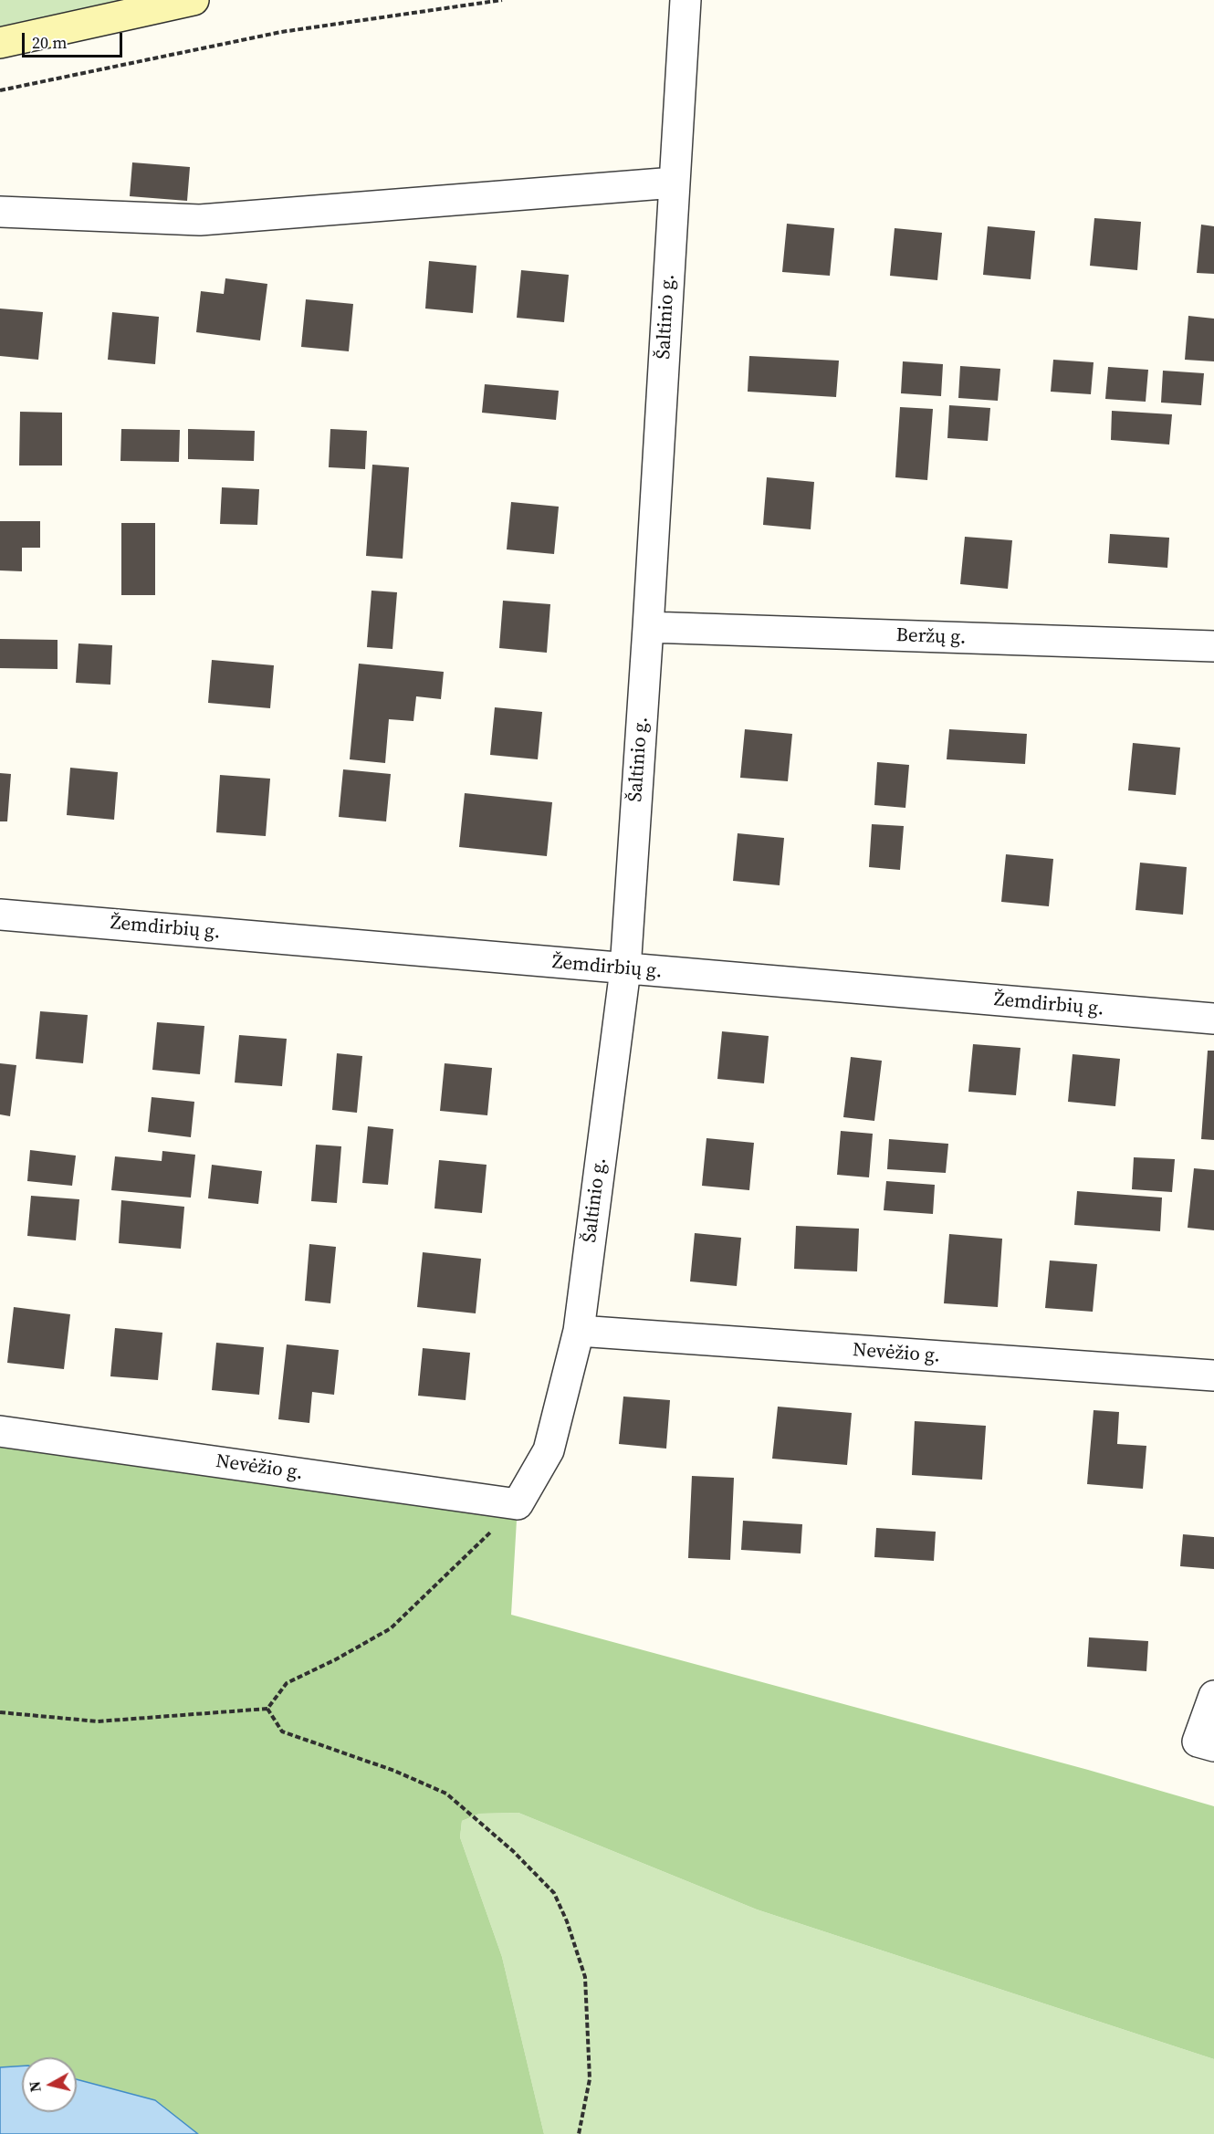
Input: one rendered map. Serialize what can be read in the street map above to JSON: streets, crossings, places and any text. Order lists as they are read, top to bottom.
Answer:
{
  "streets": {
    "street": [
      "Šaltinio g.",
      "Beržų g.",
      "Žemdirbių g.",
      "Nevėžio g."
    ]
  },
  "crossings": [
    ["Šaltinio g.", "Beržų g."],
    ["Šaltinio g.", "Žemdirbių g."],
    ["Šaltinio g.", "Nevėžio g."]
  ],
  "scale_bar": "20 m",
  "north": "left"
}
